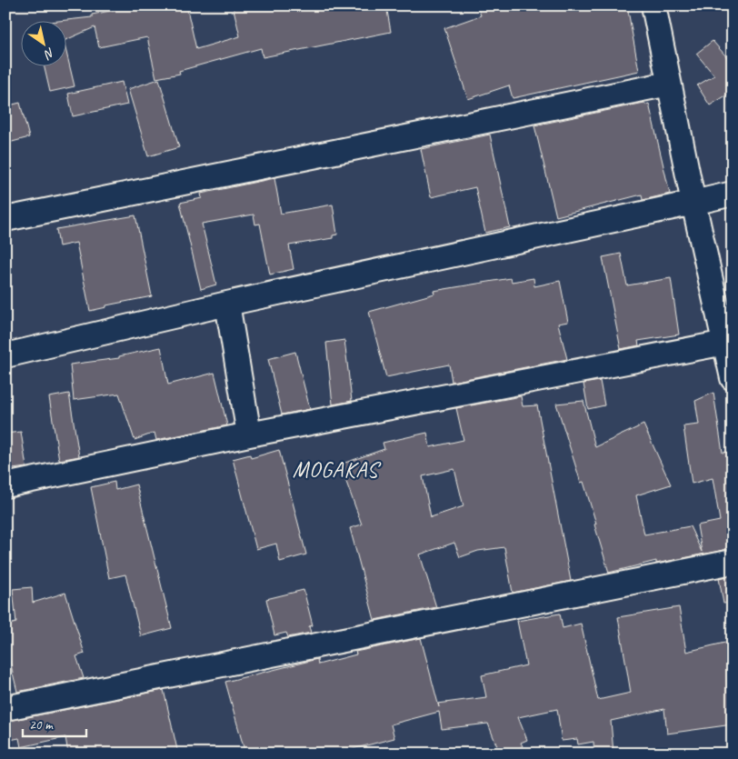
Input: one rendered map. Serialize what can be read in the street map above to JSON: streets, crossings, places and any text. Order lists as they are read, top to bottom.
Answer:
{
  "districts": ["MOGAKAS"],
  "scale_bar": "20 m",
  "north": "bottom right"
}
